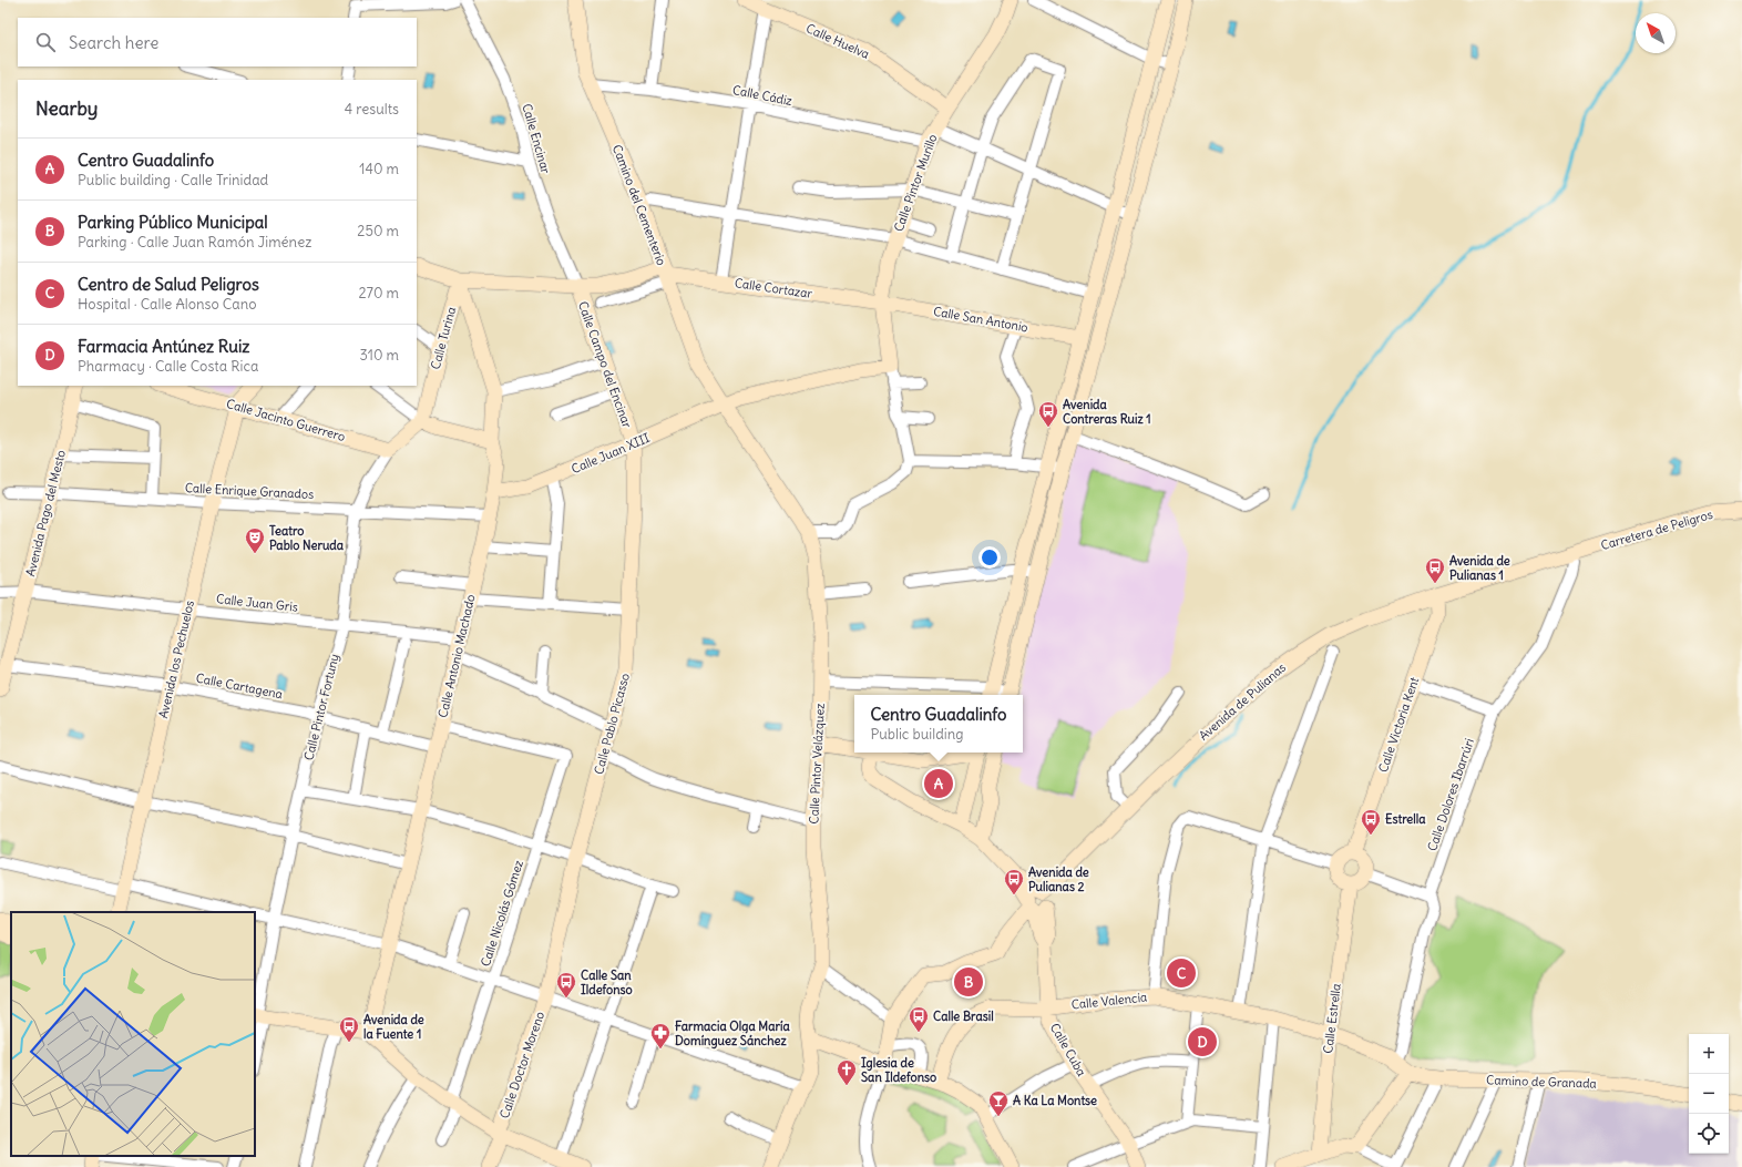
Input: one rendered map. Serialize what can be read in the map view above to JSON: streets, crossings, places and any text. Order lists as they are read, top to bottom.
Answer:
{
  "streets": {
    "street": [
      "Calle Huelva",
      "Calle Cádiz",
      "Calle Encinar",
      "Calle Pintor Murillo",
      "Camino del Cementerio",
      "Calle Cortazar",
      "Calle San Antonio",
      "Calle Turina",
      "Calle Campo del Encinar",
      "Calle Jacinto Guerrero",
      "Calle Juan XIII",
      "Calle Enrique Granados",
      "Avenida Pago del Mesto",
      "Carretera de Peligros",
      "Calle Juan Gris",
      "Calle Antonio Machado",
      "Avenida los Pechuelos",
      "Calle Cartagena",
      "Avenida de Pulianas",
      "Calle Pintor Fortuny",
      "Calle Pablo Picasso",
      "Calle Victoria Kent",
      "Calle Pintor Velázquez",
      "Calle Dolores Ibarrúri",
      "Calle Nicolás Gómez",
      "Calle Valencia",
      "Calle Estrella",
      "Calle Cuba",
      "Calle Doctor Moreno",
      "Camino de Granada"
    ]
  },
  "crossings": [
    ["Calle Huelva", "Calle Pintor Murillo"],
    ["Calle Cádiz", "Calle Pintor Murillo"],
    ["Calle Cádiz", "Camino del Cementerio"],
    ["Calle Encinar", "Calle Campo del Encinar"],
    ["Calle Pintor Murillo", "Calle Cortazar"],
    ["Calle Pintor Murillo", "Calle San Antonio"],
    ["Calle Pintor Murillo", "Calle Juan XIII"],
    ["Camino del Cementerio", "Calle Cortazar"],
    ["Camino del Cementerio", "Calle Juan XIII"],
    ["Camino del Cementerio", "Calle Pintor Velázquez"],
    ["Calle Cortazar", "Calle San Antonio"],
    ["Calle Turina", "Calle Antonio Machado"],
    ["Calle Turina", "Calle Pintor Fortuny"],
    ["Calle Campo del Encinar", "Calle Juan XIII"],
    ["Calle Campo del Encinar", "Calle Pablo Picasso"],
    ["Calle Jacinto Guerrero", "Avenida los Pechuelos"],
    ["Calle Jacinto Guerrero", "Calle Pintor Fortuny"],
    ["Calle Juan XIII", "Calle Antonio Machado"],
    ["Calle Juan XIII", "Calle Pablo Picasso"],
    ["Calle Juan XIII", "Calle Pintor Velázquez"],
    ["Calle Enrique Granados", "Avenida Pago del Mesto"],
    ["Calle Enrique Granados", "Calle Antonio Machado"],
    ["Calle Enrique Granados", "Avenida los Pechuelos"],
    ["Calle Enrique Granados", "Calle Pintor Fortuny"],
    ["Avenida Pago del Mesto", "Calle Juan Gris"],
    ["Avenida Pago del Mesto", "Calle Cartagena"],
    ["Carretera de Peligros", "Avenida de Pulianas"],
    ["Carretera de Peligros", "Calle Dolores Ibarrúri"],
    ["Calle Juan Gris", "Calle Antonio Machado"],
    ["Calle Juan Gris", "Avenida los Pechuelos"],
    ["Calle Juan Gris", "Calle Pintor Fortuny"],
    ["Calle Antonio Machado", "Calle Cartagena"],
    ["Calle Antonio Machado", "Calle Nicolás Gómez"],
    ["Avenida los Pechuelos", "Calle Cartagena"],
    ["Calle Cartagena", "Calle Pintor Fortuny"],
    ["Avenida de Pulianas", "Calle Victoria Kent"],
    ["Avenida de Pulianas", "Calle Dolores Ibarrúri"],
    ["Avenida de Pulianas", "Calle Cuba"],
    ["Calle Pablo Picasso", "Calle Doctor Moreno"],
    ["Calle Victoria Kent", "Calle Estrella"],
    ["Calle Dolores Ibarrúri", "Calle Valencia"],
    ["Calle Dolores Ibarrúri", "Camino de Granada"],
    ["Calle Valencia", "Calle Estrella"],
    ["Calle Valencia", "Calle Cuba"],
    ["Calle Valencia", "Camino de Granada"]
  ],
  "places": {
    "bus stop": [
      "Avenida Contreras Ruiz 1",
      "Avenida de Pulianas 1",
      "Estrella",
      "Avenida de Pulianas 2",
      "Calle San Ildefonso",
      "Calle Brasil",
      "Avenida de la Fuente 1"
    ],
    "theatre": ["Teatro Pablo Neruda"],
    "pharmacy": ["Farmacia Olga María Domínguez Sánchez"],
    "church": ["Iglesia de San Ildefonso"],
    "bar": ["A Ka La Montse"]
  },
  "north": "top left",
  "page": {
    "search": "Search here",
    "heading": ["Nearby", "4 results"],
    "list": [
      {
        "mark": "A",
        "name": "Centro Guadalinfo",
        "note": "Public building · Calle Trinidad",
        "value": "140 m"
      },
      {
        "mark": "B",
        "name": "Parking Público Municipal",
        "note": "Parking · Calle Juan Ramón Jiménez",
        "value": "250 m"
      },
      {
        "mark": "C",
        "name": "Centro de Salud Peligros",
        "note": "Hospital · Calle Alonso Cano",
        "value": "270 m"
      },
      {
        "mark": "D",
        "name": "Farmacia Antúnez Ruiz",
        "note": "Pharmacy · Calle Costa Rica",
        "value": "310 m"
      }
    ],
    "popup": ["Centro Guadalinfo", "Public building"],
    "pins": [
      "A",
      "C",
      "B",
      "D"
    ],
    "map_buttons": ["+", "−"]
  }
}
